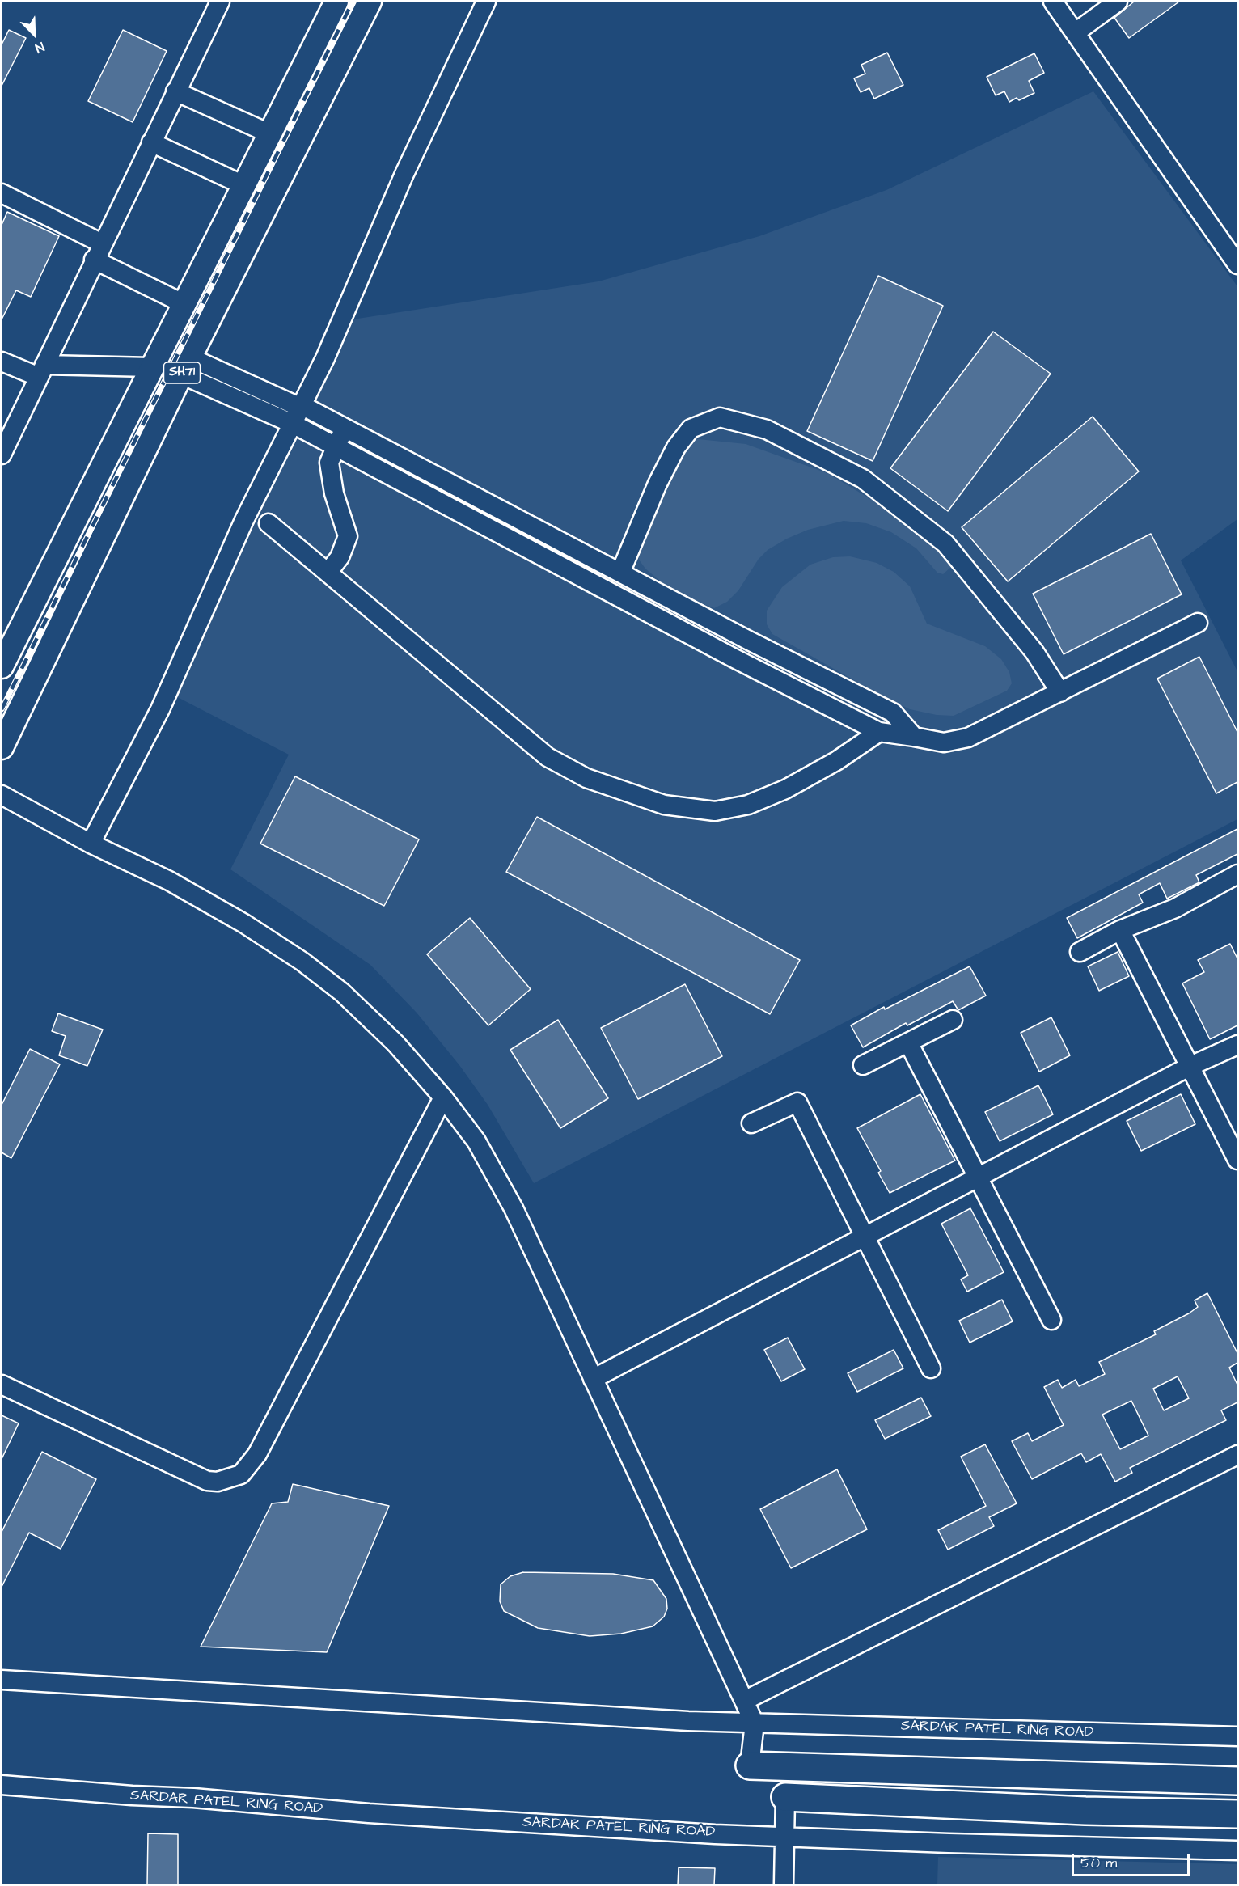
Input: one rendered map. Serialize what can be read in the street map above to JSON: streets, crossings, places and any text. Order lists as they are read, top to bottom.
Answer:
{
  "streets": {
    "main road": ["SH71"],
    "street": ["SARDAR PATEL RING ROAD"]
  },
  "scale_bar": "50 m",
  "north": "bottom right"
}
